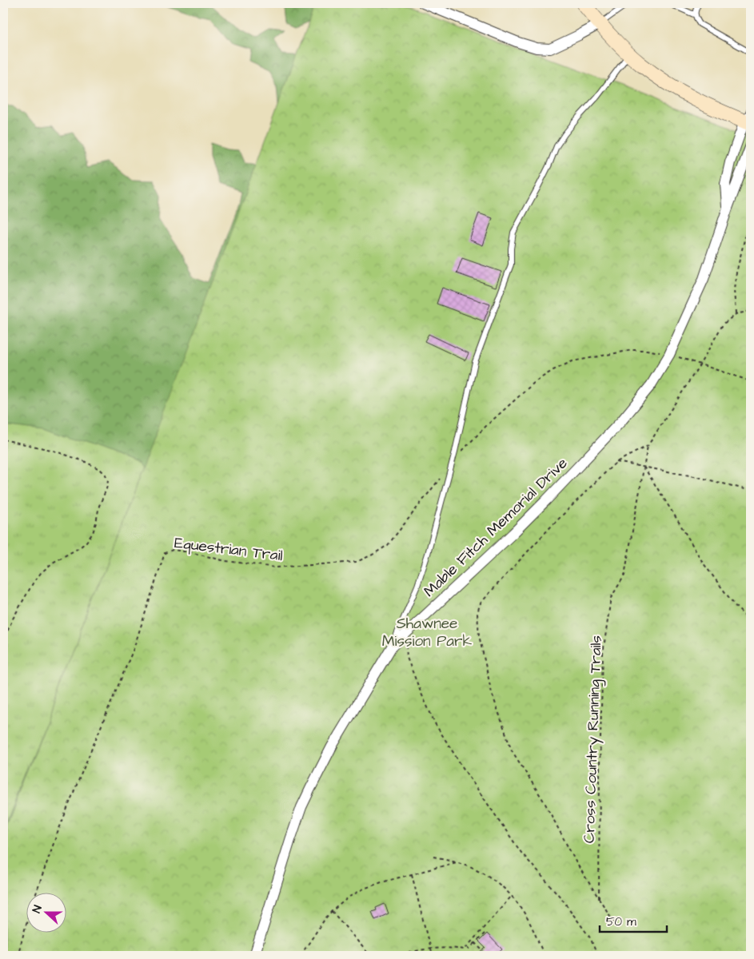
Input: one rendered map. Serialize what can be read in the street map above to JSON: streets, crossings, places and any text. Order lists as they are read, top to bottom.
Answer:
{
  "streets": {
    "street": ["Mable Fitch Memorial Drive"],
    "path": ["Equestrian Trail", "Cross Country Running Trails"]
  },
  "crossings": [
    ["Mable Fitch Memorial Drive", "Equestrian Trail"],
    ["Equestrian Trail", "Cross Country Running Trails"]
  ],
  "parks": ["Shawnee Mission Park"],
  "scale_bar": "50 m",
  "north": "left"
}
